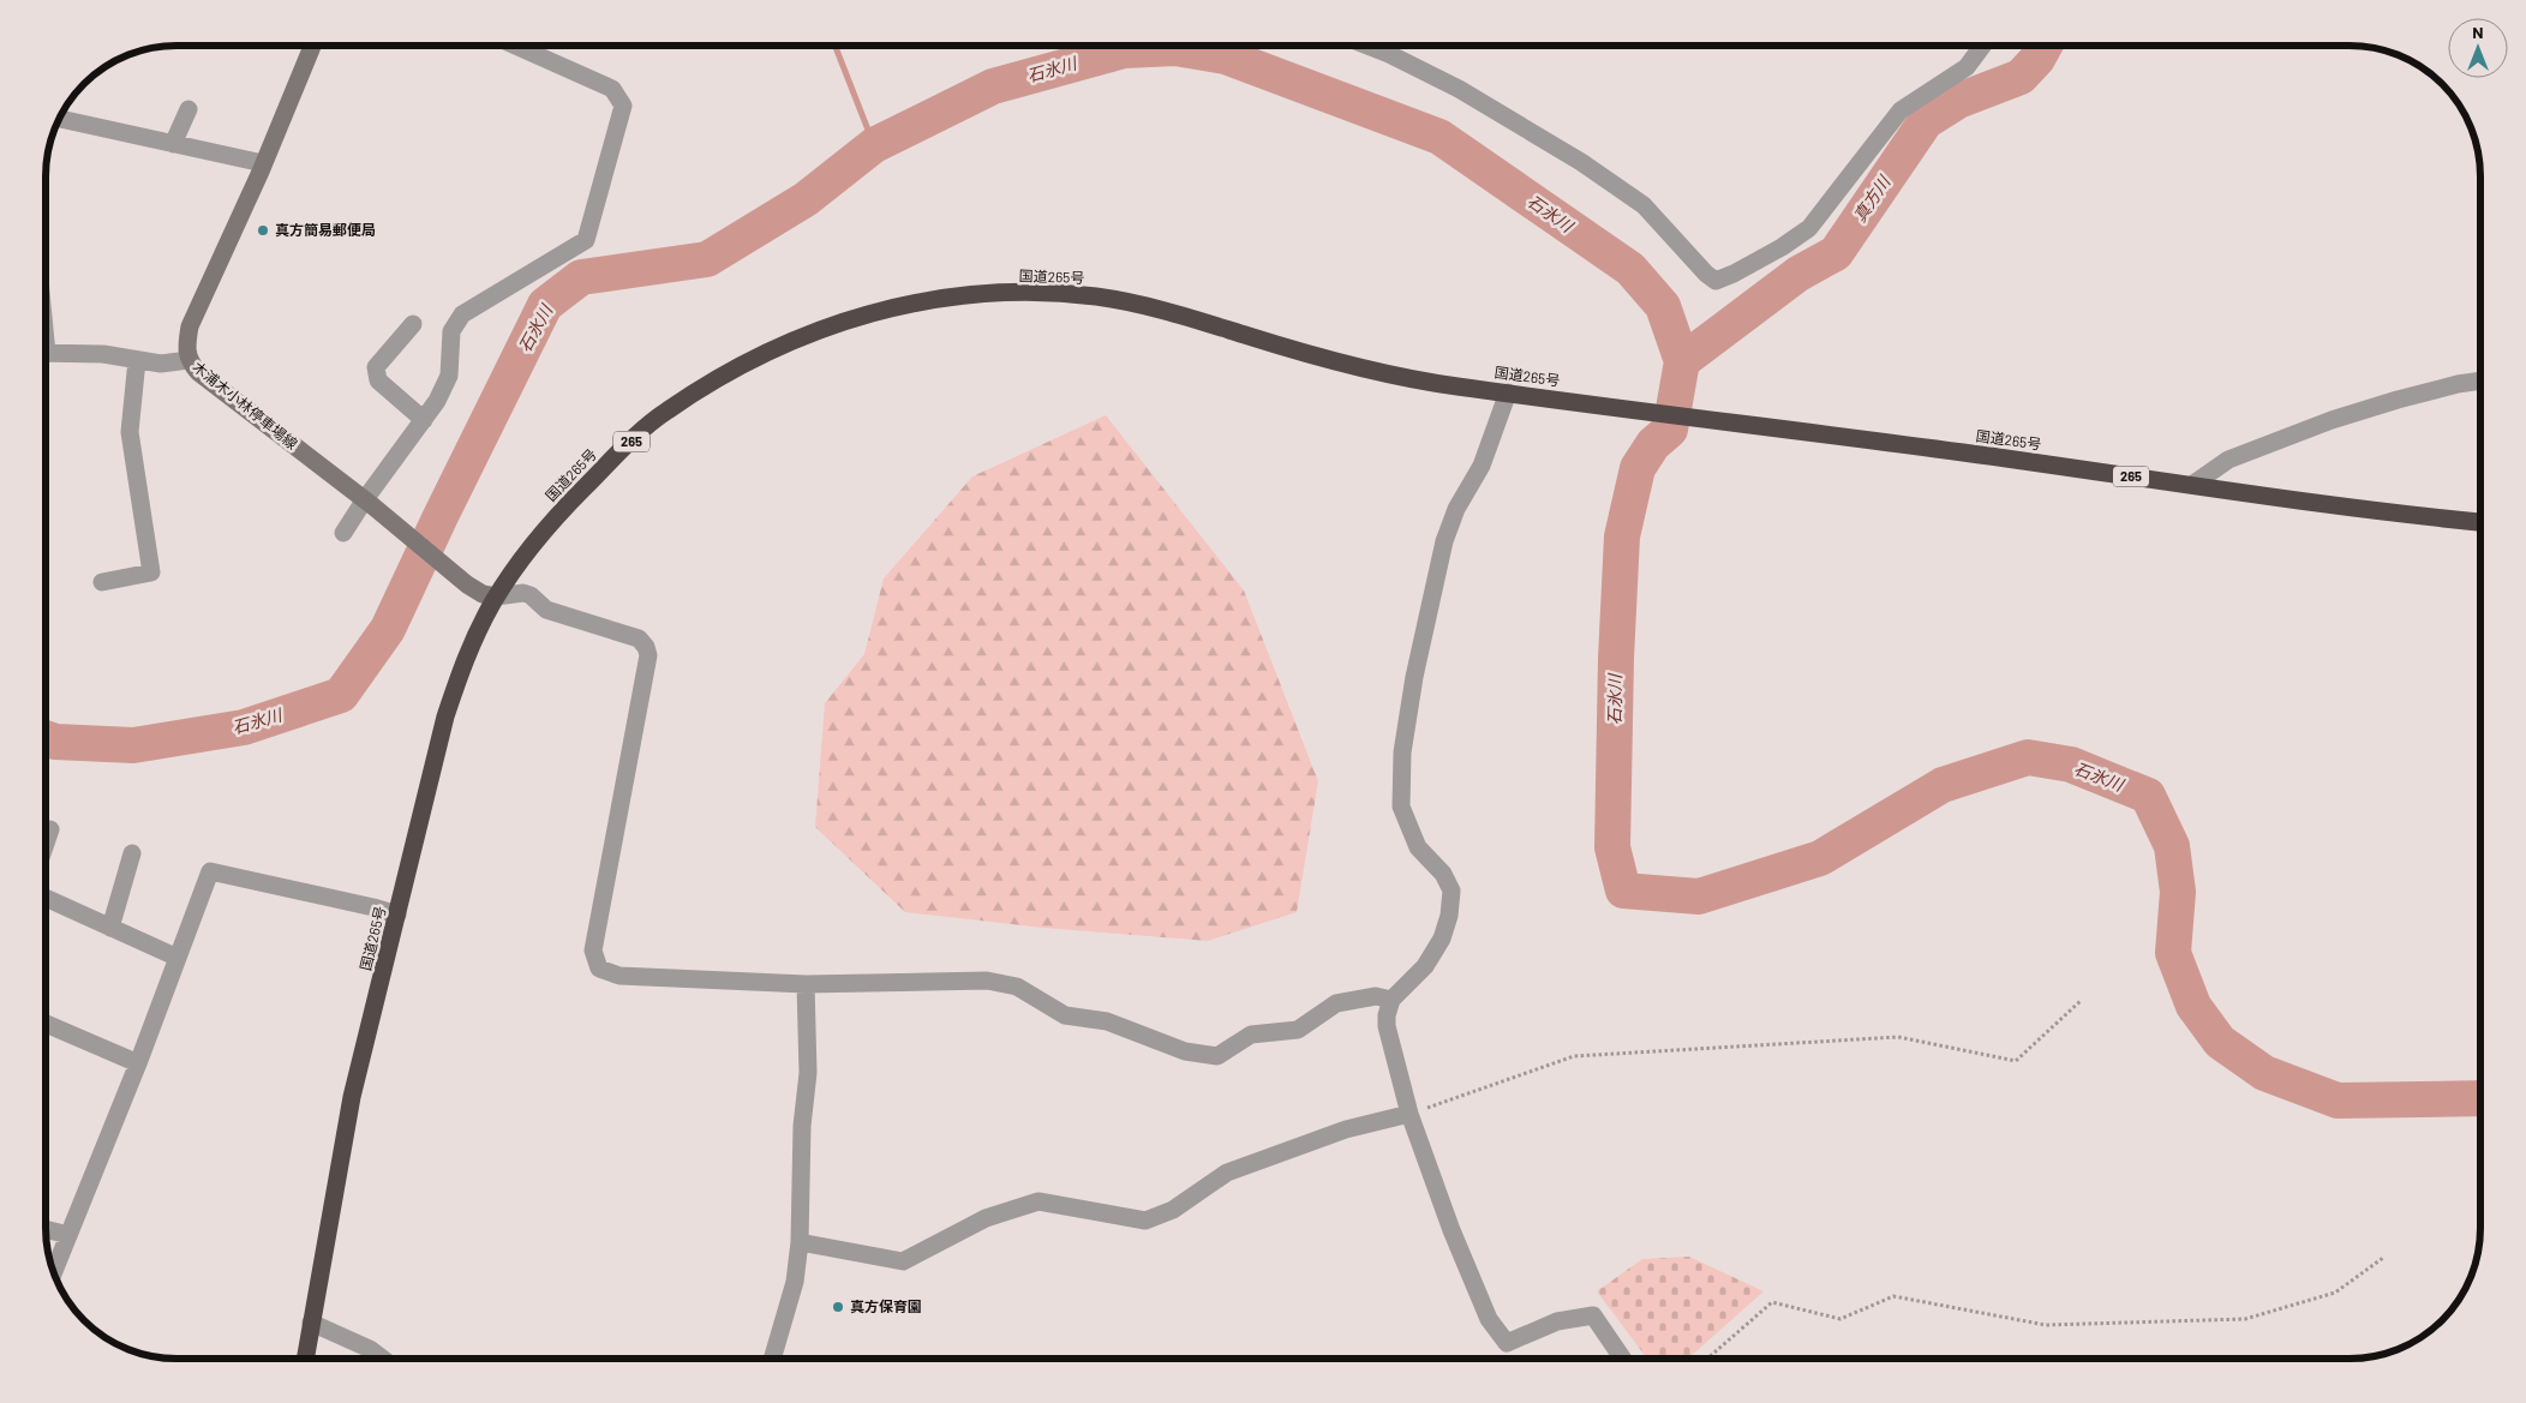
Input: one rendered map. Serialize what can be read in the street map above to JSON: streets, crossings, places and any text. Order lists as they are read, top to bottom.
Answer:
{
  "streets": {
    "highway": ["国道265号", "265"],
    "main road": ["木浦木小林停車場線"]
  },
  "crossings": [
    ["国道265号", "木浦木小林停車場線"]
  ],
  "water": ["石氷川", "真方川"],
  "places": ["真方簡易郵便局", "真方保育園"],
  "north": "top"
}
